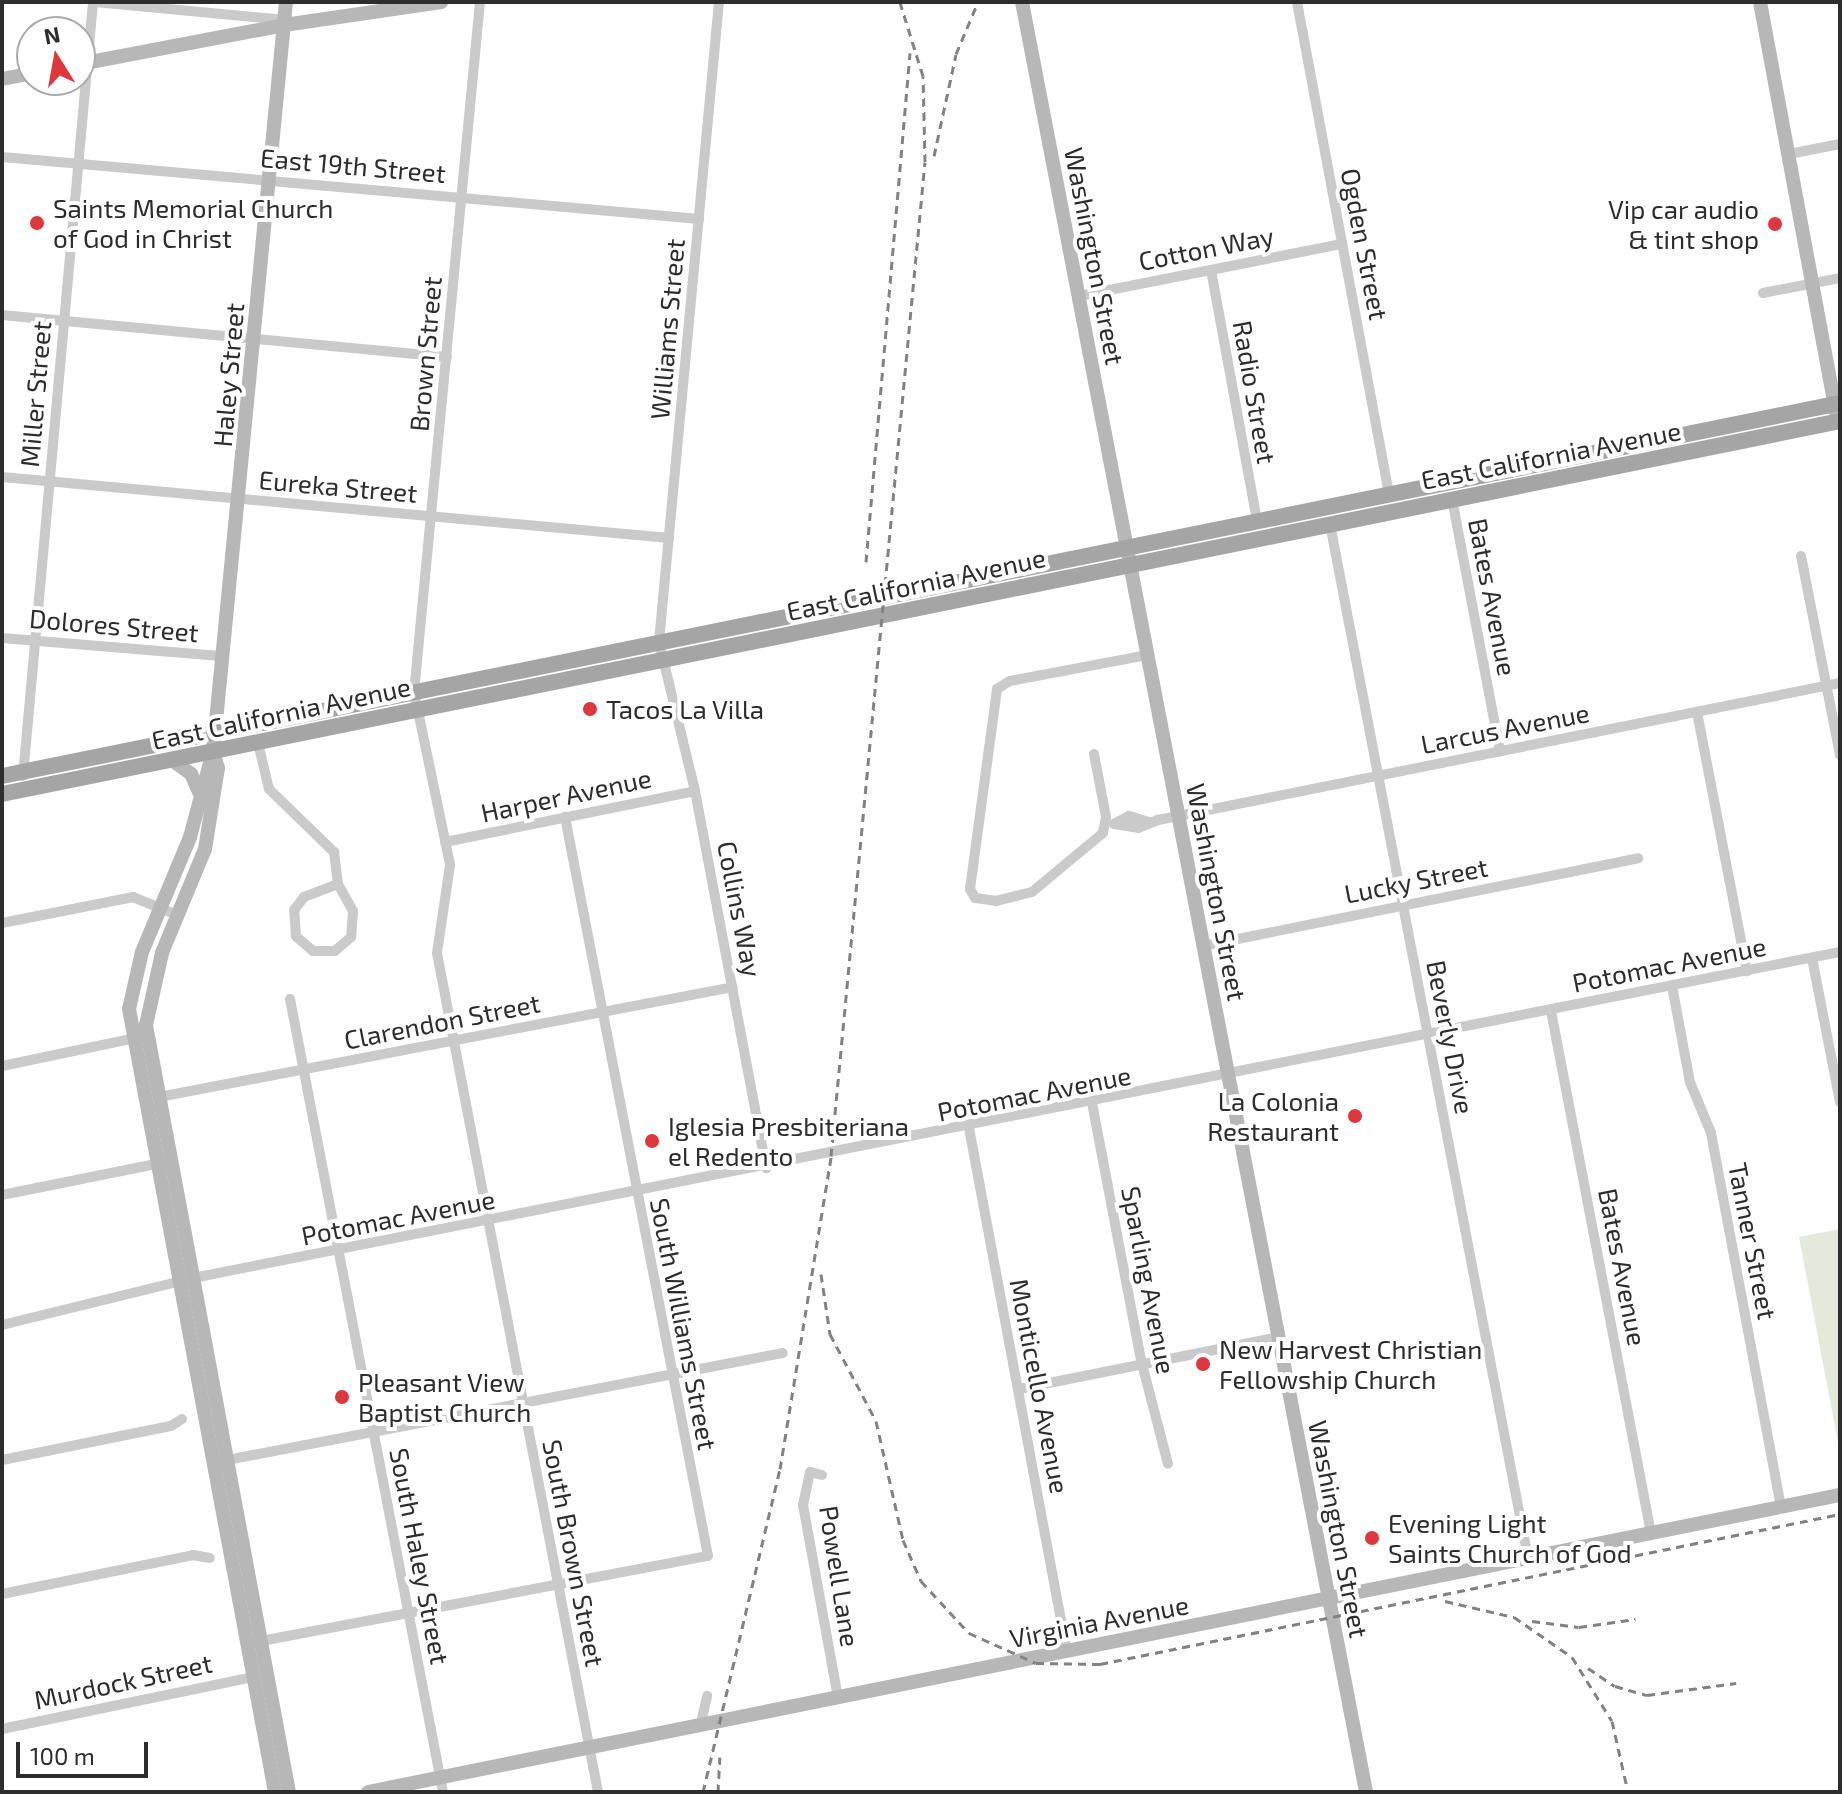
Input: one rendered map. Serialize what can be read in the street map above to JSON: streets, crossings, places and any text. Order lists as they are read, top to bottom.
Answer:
{
  "streets": {
    "main road": ["East California Avenue"],
    "street": [
      "East 19th Street",
      "Ogden Street",
      "Cotton Way",
      "Washington Street",
      "Williams Street",
      "Brown Street",
      "Haley Street",
      "Radio Street",
      "Miller Street",
      "Eureka Street",
      "Bates Avenue",
      "Dolores Street",
      "Larcus Avenue",
      "Harper Avenue",
      "Lucky Street",
      "Collins Way",
      "Potomac Avenue",
      "Clarendon Street",
      "Beverly Drive",
      "Tanner Street",
      "Sparling Avenue",
      "South Williams Street",
      "Monticello Avenue",
      "South Brown Street",
      "South Haley Street",
      "Powell Lane",
      "Virginia Avenue",
      "Murdock Street"
    ]
  },
  "crossings": [
    ["East 19th Street", "Williams Street"],
    ["East 19th Street", "Brown Street"],
    ["East 19th Street", "Haley Street"],
    ["East 19th Street", "Miller Street"],
    ["Ogden Street", "Cotton Way"],
    ["Ogden Street", "East California Avenue"],
    ["Cotton Way", "Washington Street"],
    ["Cotton Way", "Radio Street"],
    ["Washington Street", "East California Avenue"],
    ["Washington Street", "Larcus Avenue"],
    ["Washington Street", "Lucky Street"],
    ["Washington Street", "Potomac Avenue"],
    ["Washington Street", "Virginia Avenue"],
    ["Williams Street", "East California Avenue"],
    ["Williams Street", "Eureka Street"],
    ["Williams Street", "Collins Way"],
    ["Brown Street", "East California Avenue"],
    ["Brown Street", "Eureka Street"],
    ["Brown Street", "South Brown Street"],
    ["Haley Street", "East California Avenue"],
    ["Haley Street", "Eureka Street"],
    ["Haley Street", "Dolores Street"],
    ["Radio Street", "East California Avenue"],
    ["Miller Street", "East California Avenue"],
    ["Miller Street", "Eureka Street"],
    ["Miller Street", "Dolores Street"],
    ["East California Avenue", "Bates Avenue"],
    ["East California Avenue", "Collins Way"],
    ["East California Avenue", "Beverly Drive"],
    ["East California Avenue", "South Brown Street"],
    ["Bates Avenue", "Larcus Avenue"],
    ["Bates Avenue", "Potomac Avenue"],
    ["Bates Avenue", "Virginia Avenue"],
    ["Larcus Avenue", "Beverly Drive"],
    ["Harper Avenue", "Collins Way"],
    ["Harper Avenue", "South Williams Street"],
    ["Harper Avenue", "South Brown Street"],
    ["Lucky Street", "Beverly Drive"],
    ["Collins Way", "Potomac Avenue"],
    ["Collins Way", "Clarendon Street"],
    ["Potomac Avenue", "Beverly Drive"],
    ["Potomac Avenue", "Tanner Street"],
    ["Potomac Avenue", "Sparling Avenue"],
    ["Potomac Avenue", "South Williams Street"],
    ["Potomac Avenue", "Monticello Avenue"],
    ["Potomac Avenue", "South Brown Street"],
    ["Potomac Avenue", "South Haley Street"],
    ["Clarendon Street", "South Williams Street"],
    ["Clarendon Street", "South Brown Street"],
    ["Clarendon Street", "South Haley Street"],
    ["Beverly Drive", "Virginia Avenue"],
    ["Tanner Street", "Virginia Avenue"],
    ["South Williams Street", "South Brown Street"],
    ["Monticello Avenue", "Virginia Avenue"],
    ["South Brown Street", "Virginia Avenue"],
    ["South Haley Street", "Virginia Avenue"],
    ["Powell Lane", "Virginia Avenue"]
  ],
  "places": [
    "Saints Memorial Church of God in Christ",
    "Vip car audio & tint shop",
    "Tacos La Villa",
    "La Colonia Restaurant",
    "Iglesia Presbiteriana el Redento",
    "New Harvest Christian Fellowship Church",
    "Pleasant View Baptist Church",
    "Evening Light Saints Church of God"
  ],
  "scale_bar": "100 m",
  "north": "top"
}
